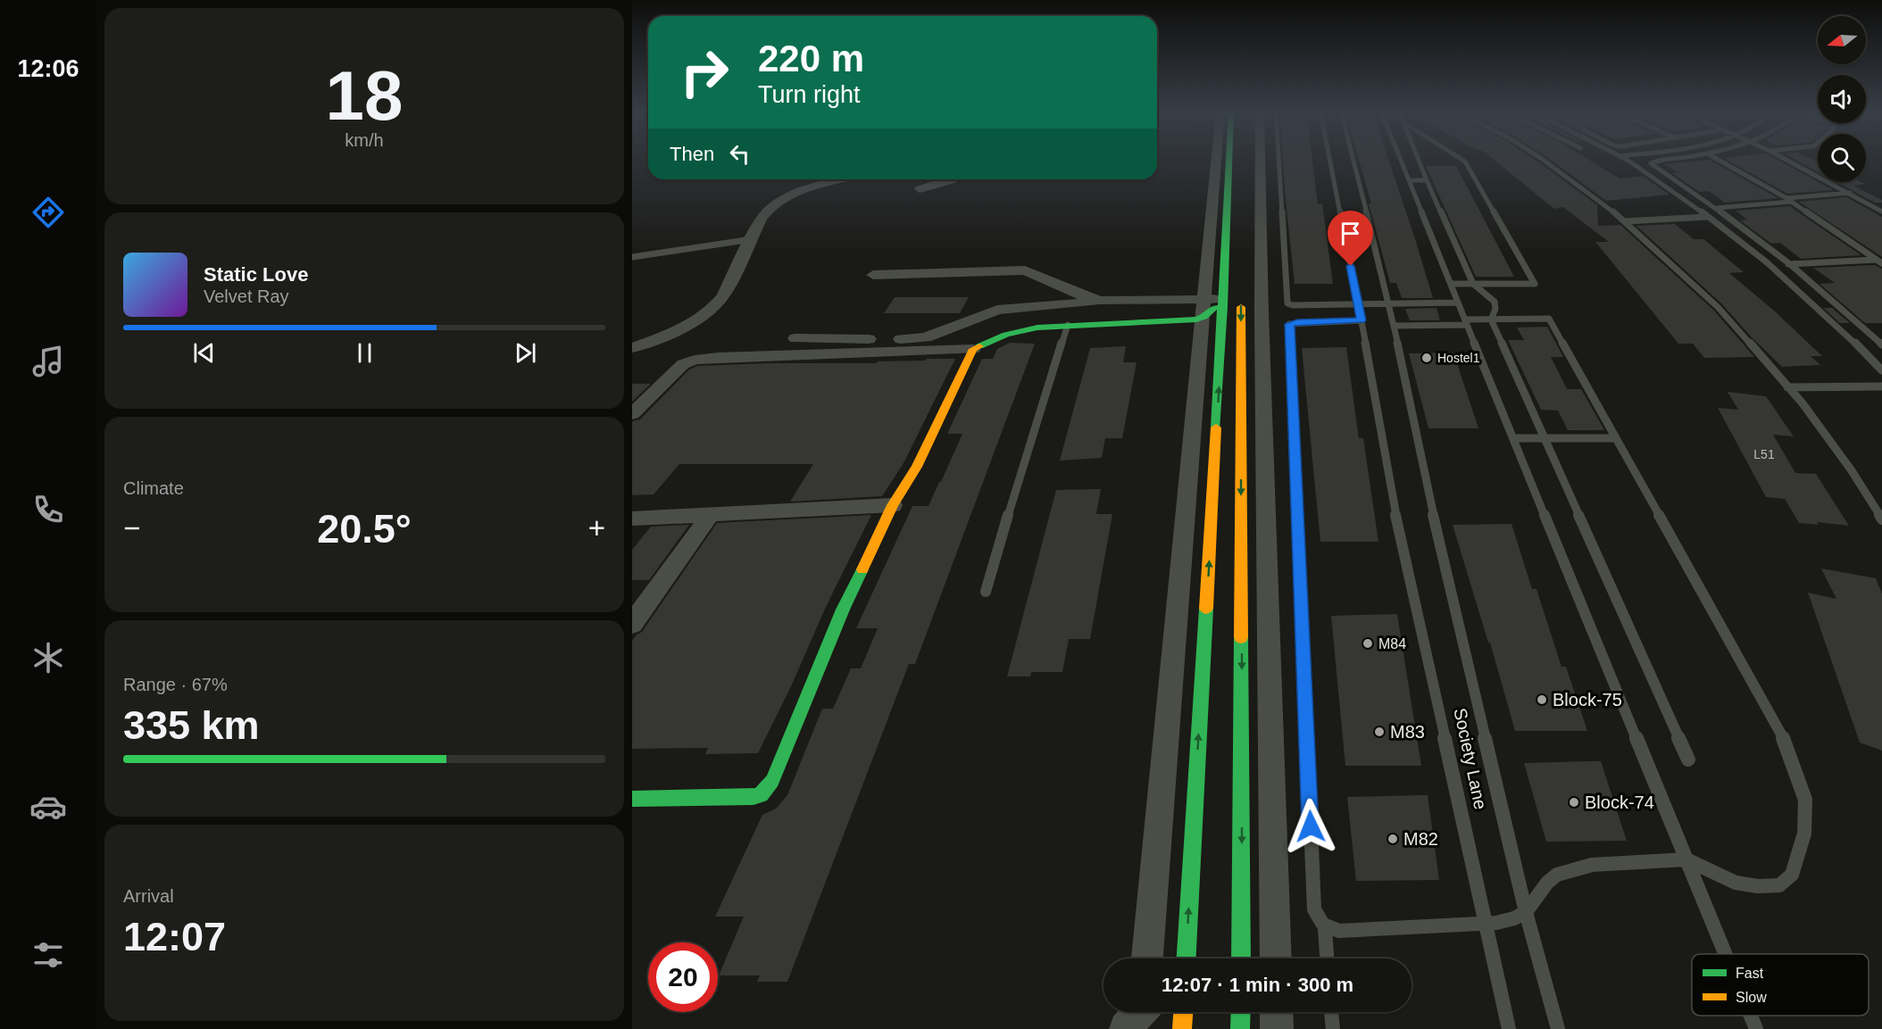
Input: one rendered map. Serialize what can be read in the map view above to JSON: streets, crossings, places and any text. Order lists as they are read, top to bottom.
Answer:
{
  "streets": {
    "lane": ["Society Lane"]
  },
  "places": [
    "Hostel1",
    "M84",
    "Block-75",
    "M83",
    "Block-74",
    "M82"
  ],
  "house_numbers": ["L51"],
  "legend": ["Fast", "Slow"],
  "north": "left",
  "page": {
    "tabs": "12:06",
    "tile": [
      ["18", "km/h"],
      "Climate",
      ["Range · 67%", "335 km"],
      ["Arrival", "12:07"]
    ],
    "turn": ["220 m", "Turn right"],
    "then": "Then",
    "song": ["Static Love", "Velvet Ray"],
    "heat": ["−", "20.5°", "+"],
    "limit": "20",
    "trip": "12:07 · 1 min · 300 m"
  }
}
